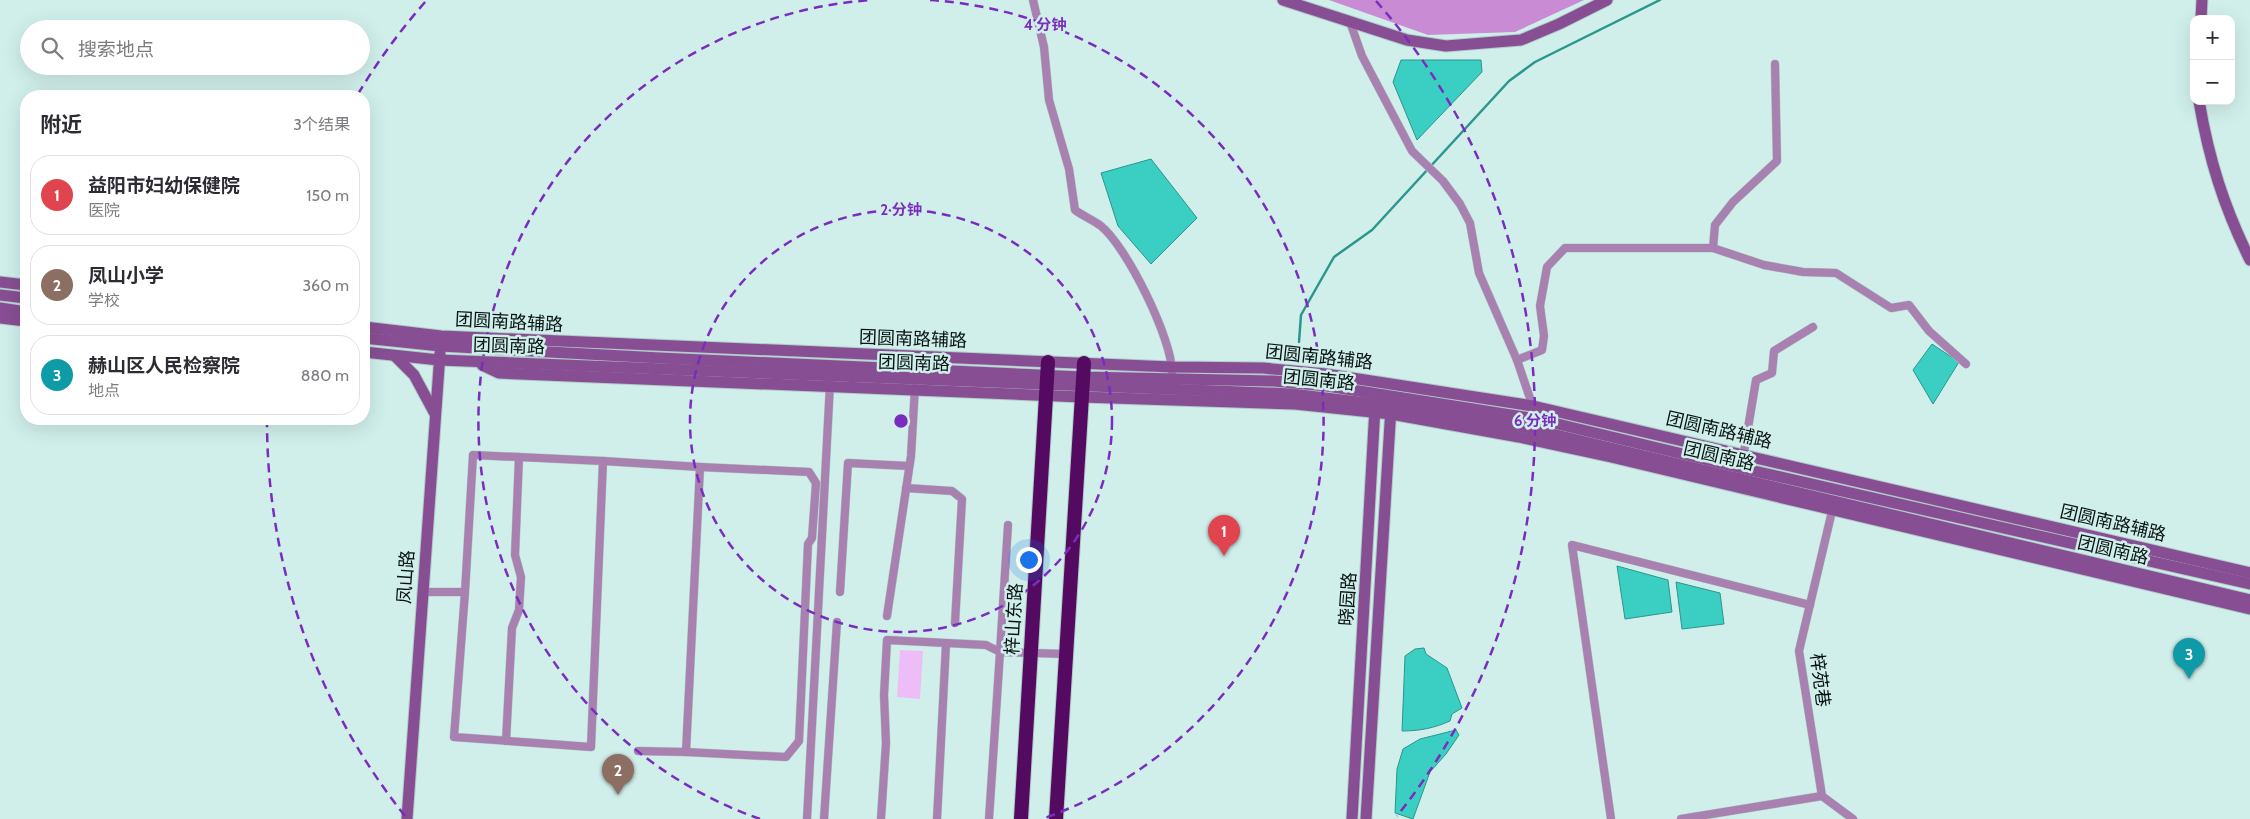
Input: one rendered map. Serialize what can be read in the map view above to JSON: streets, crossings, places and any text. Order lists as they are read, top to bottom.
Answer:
{
  "streets": {
    "highway": ["梓山东路"],
    "street": [
      "团圆南路辅路",
      "团圆南路",
      "凤山路",
      "晓园路",
      "梓苑巷"
    ]
  },
  "crossings": [
    ["团圆南路辅路", "团圆南路"],
    ["团圆南路辅路", "凤山路"],
    ["团圆南路辅路", "晓园路"],
    ["团圆南路辅路", "梓山东路"],
    ["团圆南路", "凤山路"],
    ["团圆南路", "晓园路"],
    ["团圆南路", "梓山东路"],
    ["团圆南路", "梓苑巷"]
  ],
  "page": {
    "map_buttons": ["+", "−"],
    "search": "搜索地点",
    "heading": ["附近", "3个结果"],
    "list": [
      {
        "mark": "1",
        "name": "益阳市妇幼保健院",
        "note": "医院",
        "value": "150 m"
      },
      {
        "mark": "2",
        "name": "凤山小学",
        "note": "学校",
        "value": "360 m"
      },
      {
        "mark": "3",
        "name": "赫山区人民检察院",
        "note": "地点",
        "value": "880 m"
      }
    ],
    "pins": ["1", "3", "2"]
  },
  "rings": ["4 分钟", "2 分钟", "6 分钟"]
}
